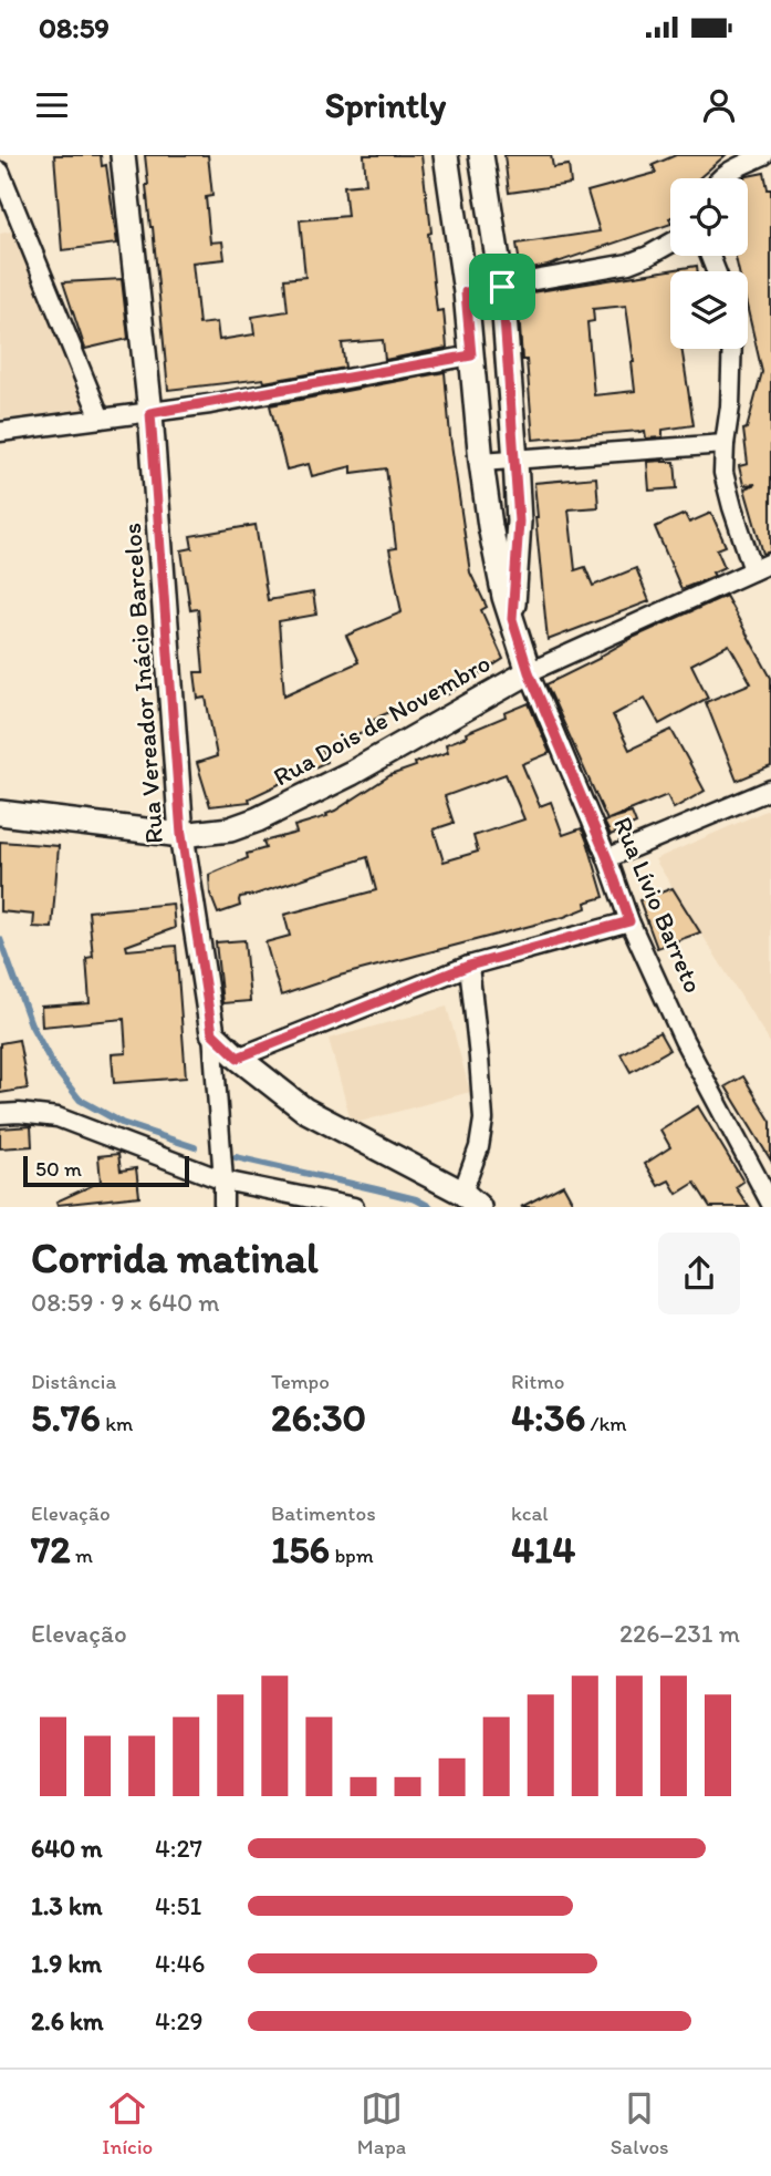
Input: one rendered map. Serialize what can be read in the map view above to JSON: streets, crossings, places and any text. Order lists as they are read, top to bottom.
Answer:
{
  "streets": {
    "street": ["Rua Vereador Inácio Barcelos", "Rua Dois de Novembro", "Rua Lívio Barreto"]
  },
  "crossings": [
    ["Rua Vereador Inácio Barcelos", "Rua Dois de Novembro"],
    ["Rua Dois de Novembro", "Rua Lívio Barreto"]
  ],
  "scale_bar": "50 m",
  "page": {
    "status": "08:59",
    "header": "Sprintly",
    "scale": "50 m",
    "heading": ["Corrida matinal", "08:59 · 9 × 640 m"],
    "stats": [
      ["Distância", "5.76 km"],
      ["Tempo", "26:30"],
      ["Ritmo", "4:36 /km"],
      ["Elevação", "72 m"],
      ["Batimentos", "156 bpm"],
      ["kcal", "414"]
    ],
    "chart": ["Elevação", "226–231 m"],
    "list": [
      {
        "name": "640 m",
        "note": "4:27"
      },
      {
        "name": "1.3 km",
        "note": "4:51"
      },
      {
        "name": "1.9 km",
        "note": "4:46"
      },
      {
        "name": "2.6 km",
        "note": "4:29"
      }
    ],
    "tabs": ["Início", "Mapa", "Salvos"]
  }
}
